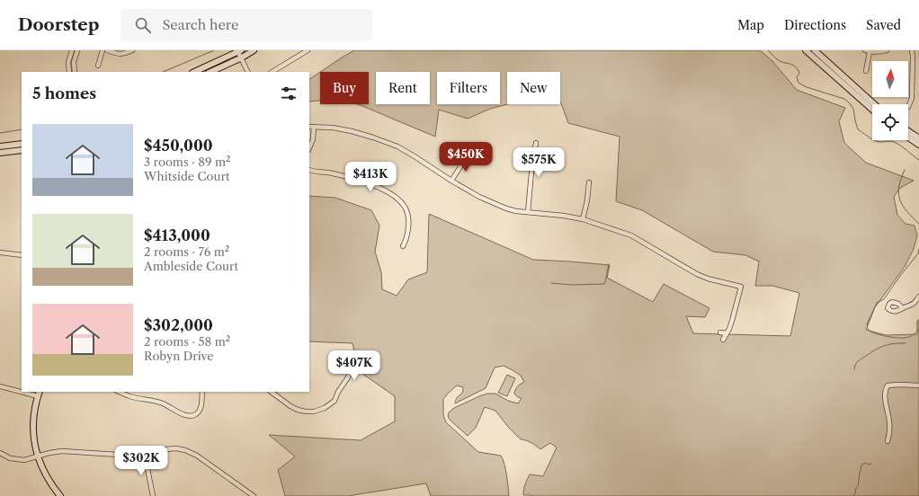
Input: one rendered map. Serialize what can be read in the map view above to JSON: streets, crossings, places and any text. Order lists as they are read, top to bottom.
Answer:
{
  "north": "top",
  "page": {
    "header": "Doorstep",
    "search": "Search here",
    "nav": ["Map", "Directions", "Saved"],
    "chip": [
      "Buy",
      "Rent",
      "Filters",
      "New"
    ],
    "heading": "5 homes",
    "list": [
      {
        "name": "$450,000",
        "note": "3 rooms · 89 m² · Whitside Court"
      },
      {
        "name": "$413,000",
        "note": "2 rooms · 76 m² · Ambleside Court"
      },
      {
        "name": "$302,000",
        "note": "2 rooms · 58 m² · Robyn Drive"
      }
    ],
    "price": [
      "$450K",
      "$575K",
      "$413K",
      "$407K",
      "$302K"
    ]
  }
}
